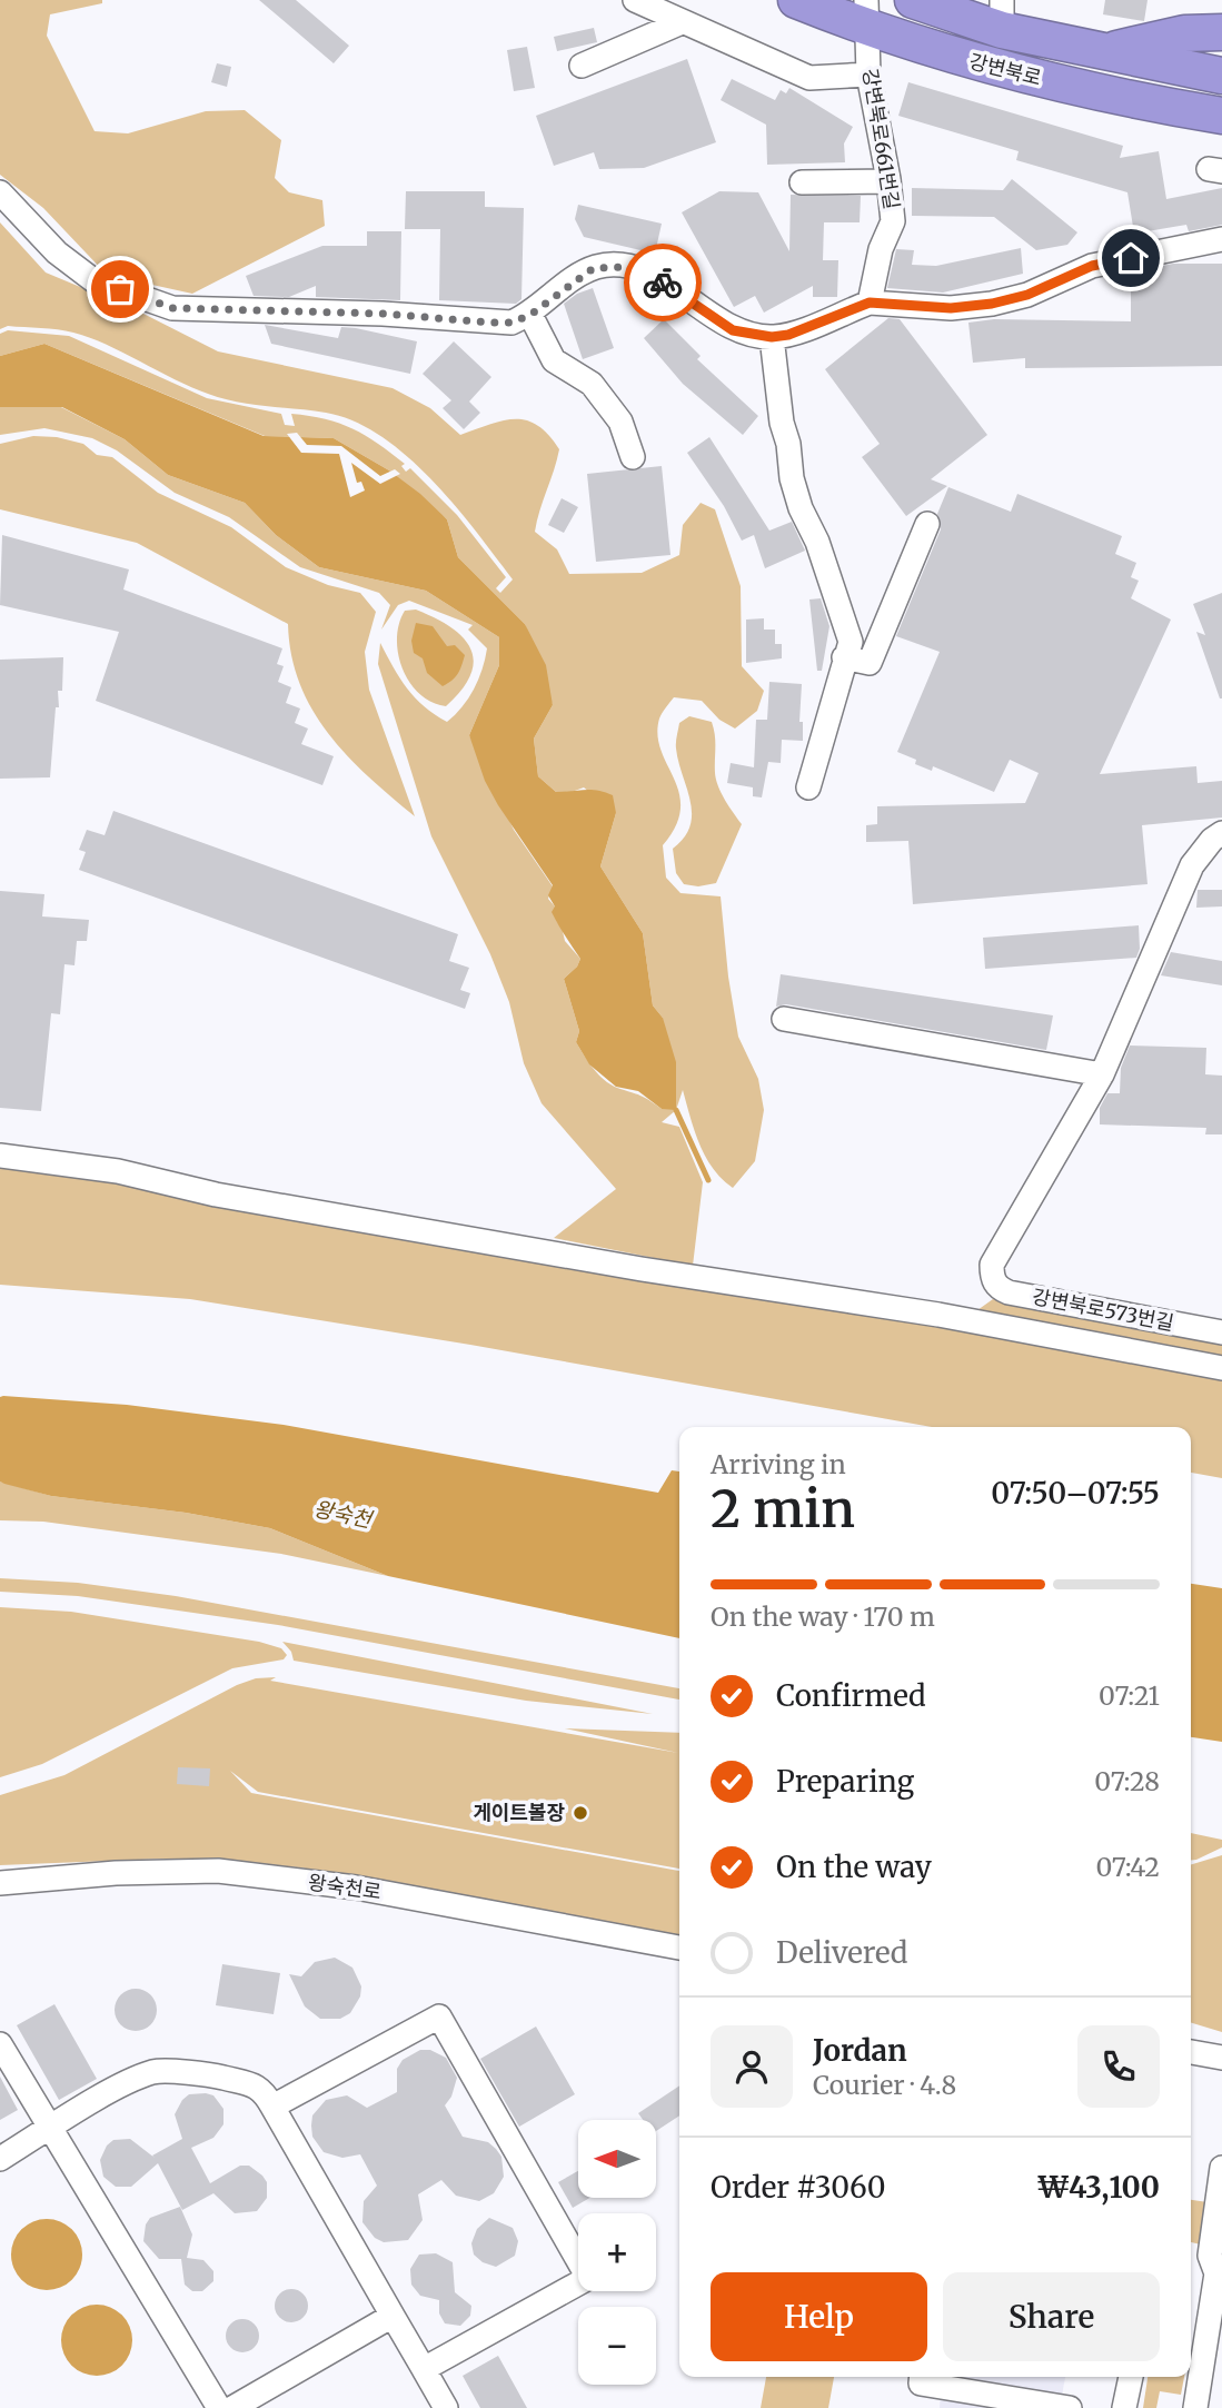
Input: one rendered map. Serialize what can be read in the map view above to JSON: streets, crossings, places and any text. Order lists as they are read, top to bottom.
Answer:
{
  "streets": {
    "highway": ["강변북로"],
    "street": ["강변북로661번길", "강변북로573번길", "왕숙천로"]
  },
  "crossings": [
    ["강변북로", "강변북로661번길"]
  ],
  "water": ["왕숙천"],
  "places": ["게이트볼장"],
  "north": "left",
  "page": {
    "heading": ["2 min", "Arriving in", "07:50–07:55"],
    "panel": [
      "Jordan",
      "Courier · 4.8",
      "Order #3060",
      "₩43,100"
    ],
    "bar": "On the way · 170 m",
    "list": [
      ["Confirmed", "07:21"],
      ["Preparing", "07:28"],
      ["On the way", "07:42"],
      "Delivered"
    ],
    "map_buttons": ["+", "−"],
    "buttons": ["Help", "Share"]
  }
}
